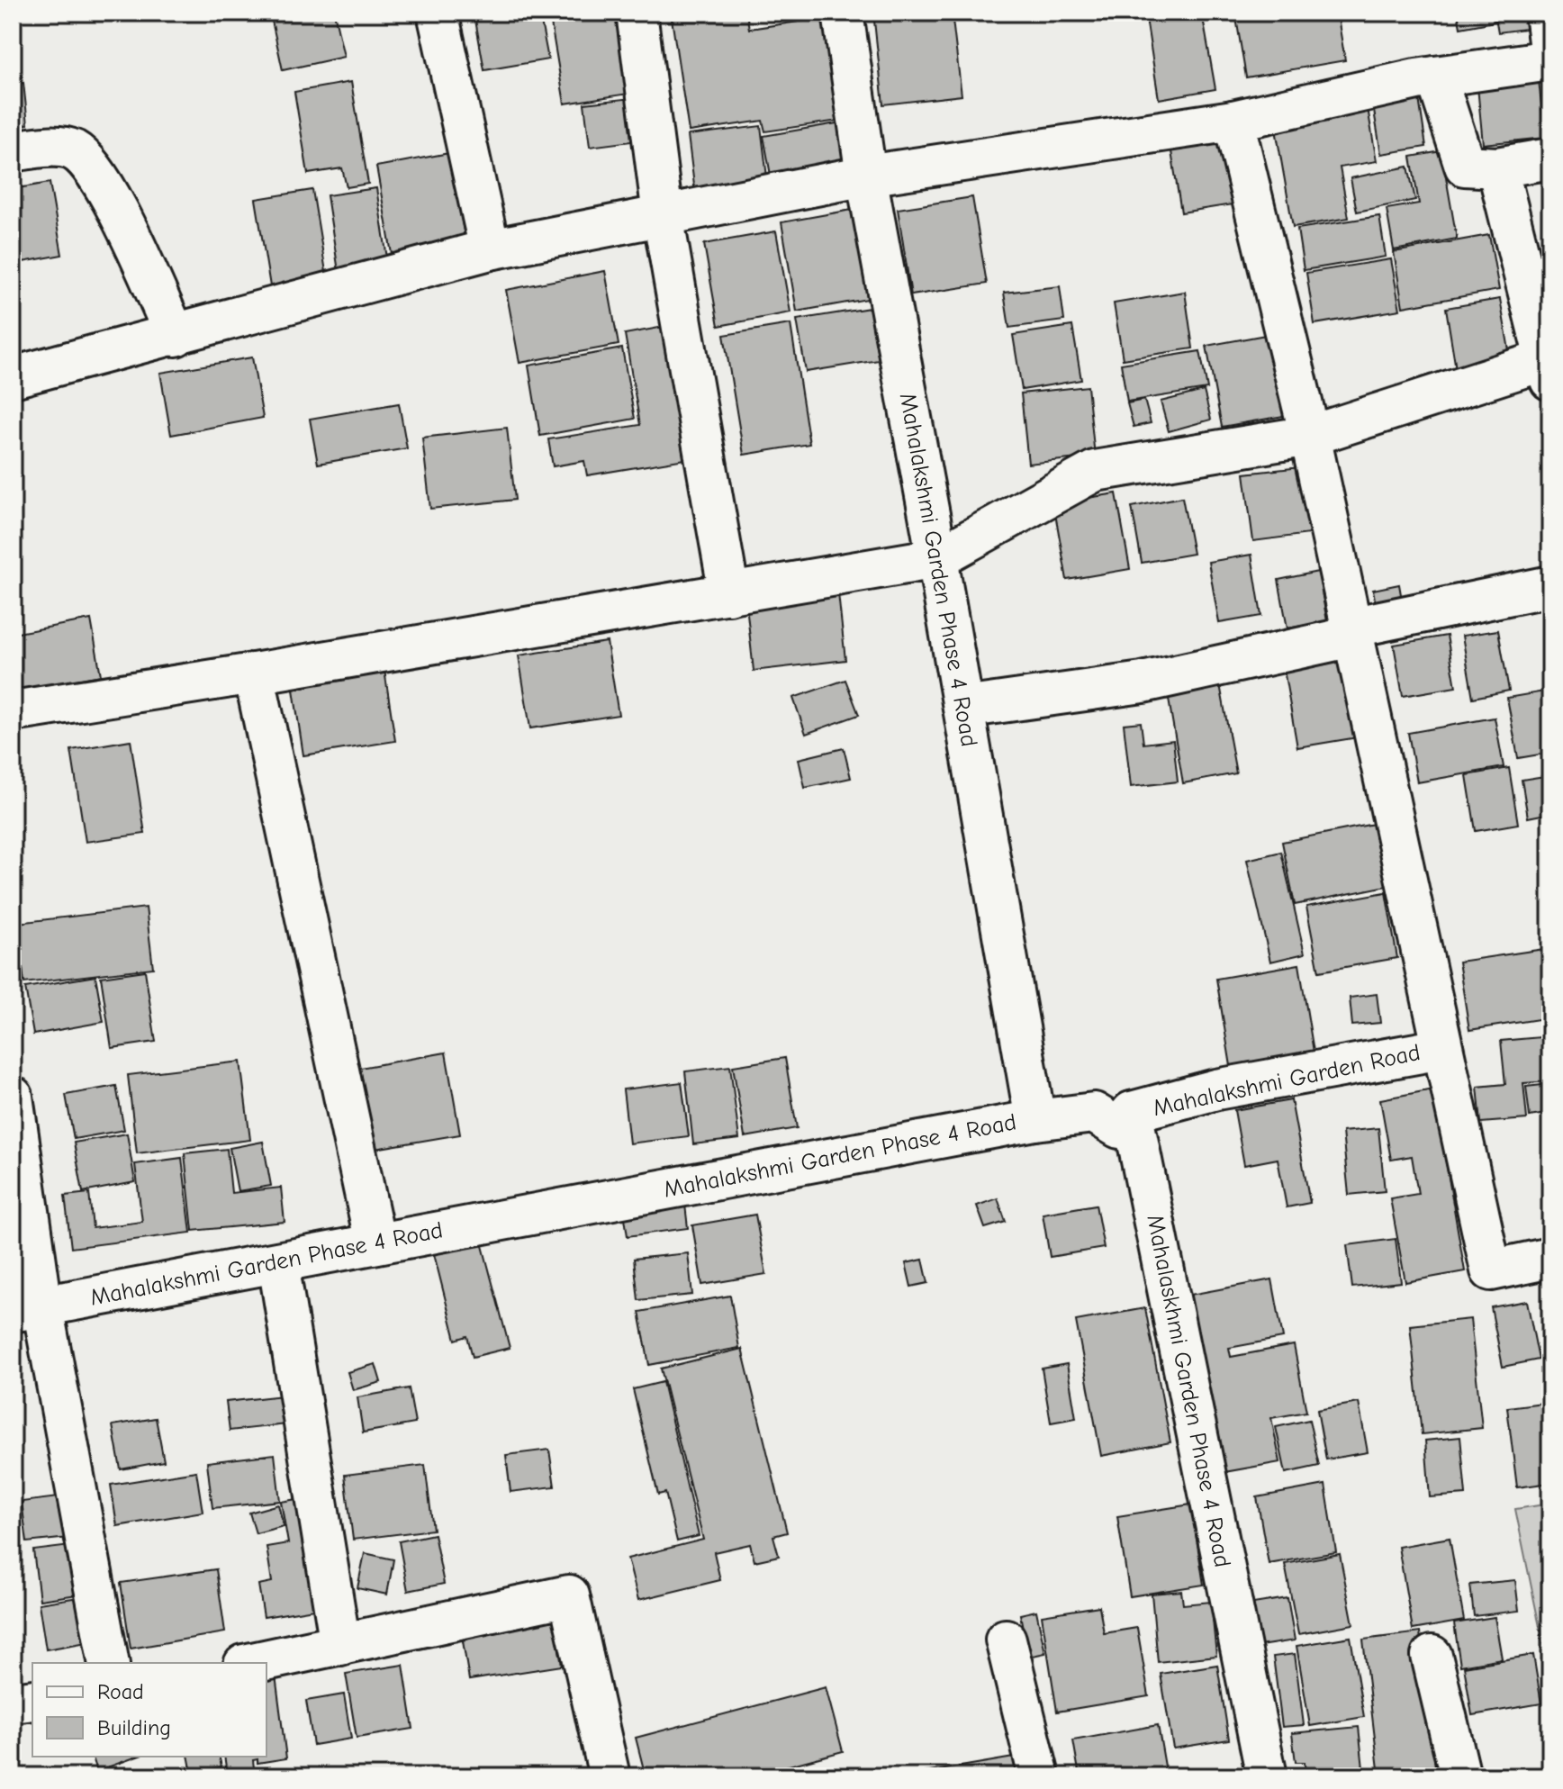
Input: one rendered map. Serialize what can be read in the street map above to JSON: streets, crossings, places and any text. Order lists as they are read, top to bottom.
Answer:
{
  "streets": {
    "street": ["Mahalakshmi Garden Phase 4 Road", "Mahalakshmi Garden Road", "Mahalaskhmi Garden Phase 4 Road"]
  },
  "crossings": [
    ["Mahalakshmi Garden Road", "Mahalaskhmi Garden Phase 4 Road"]
  ],
  "legend": ["Road", "Building"]
}
